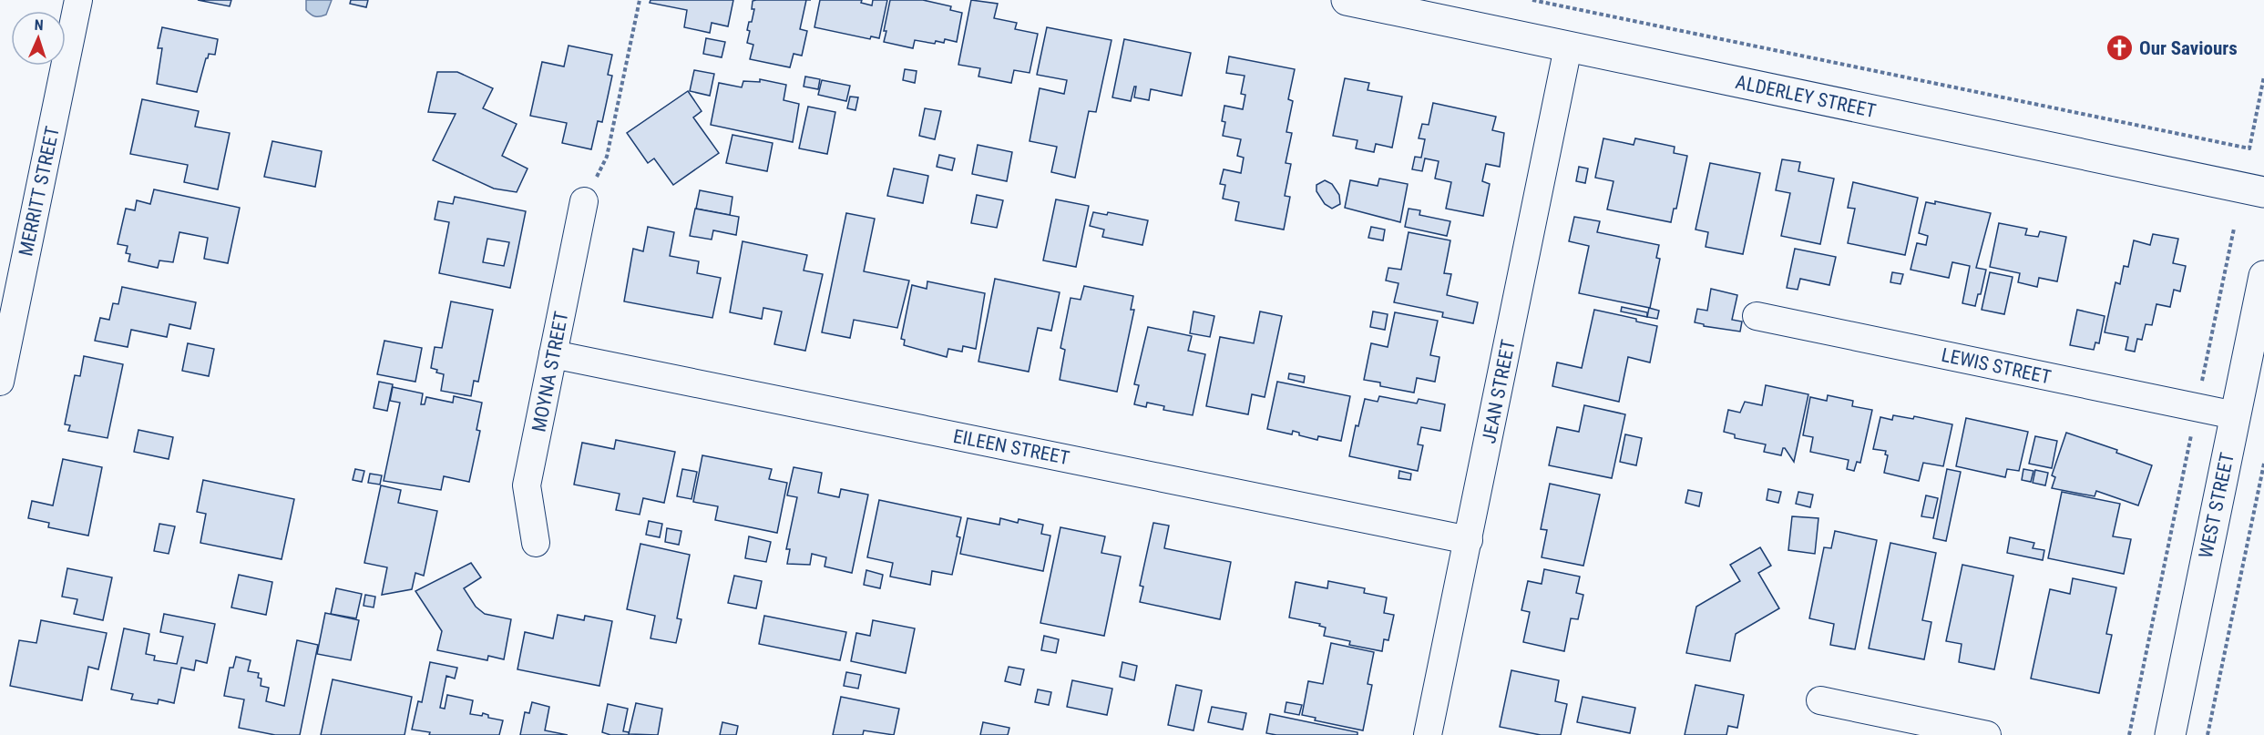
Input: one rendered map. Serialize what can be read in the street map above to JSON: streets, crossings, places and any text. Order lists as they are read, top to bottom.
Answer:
{
  "streets": {
    "street": [
      "ALDERLEY STREET",
      "MERRITT STREET",
      "LEWIS STREET",
      "MOYNA STREET",
      "JEAN STREET",
      "EILEEN STREET",
      "WEST STREET"
    ]
  },
  "crossings": [
    ["ALDERLEY STREET", "JEAN STREET"],
    ["LEWIS STREET", "WEST STREET"],
    ["MOYNA STREET", "EILEEN STREET"],
    ["JEAN STREET", "EILEEN STREET"]
  ],
  "places": {
    "church": ["Our Saviours"]
  },
  "north": "top"
}
